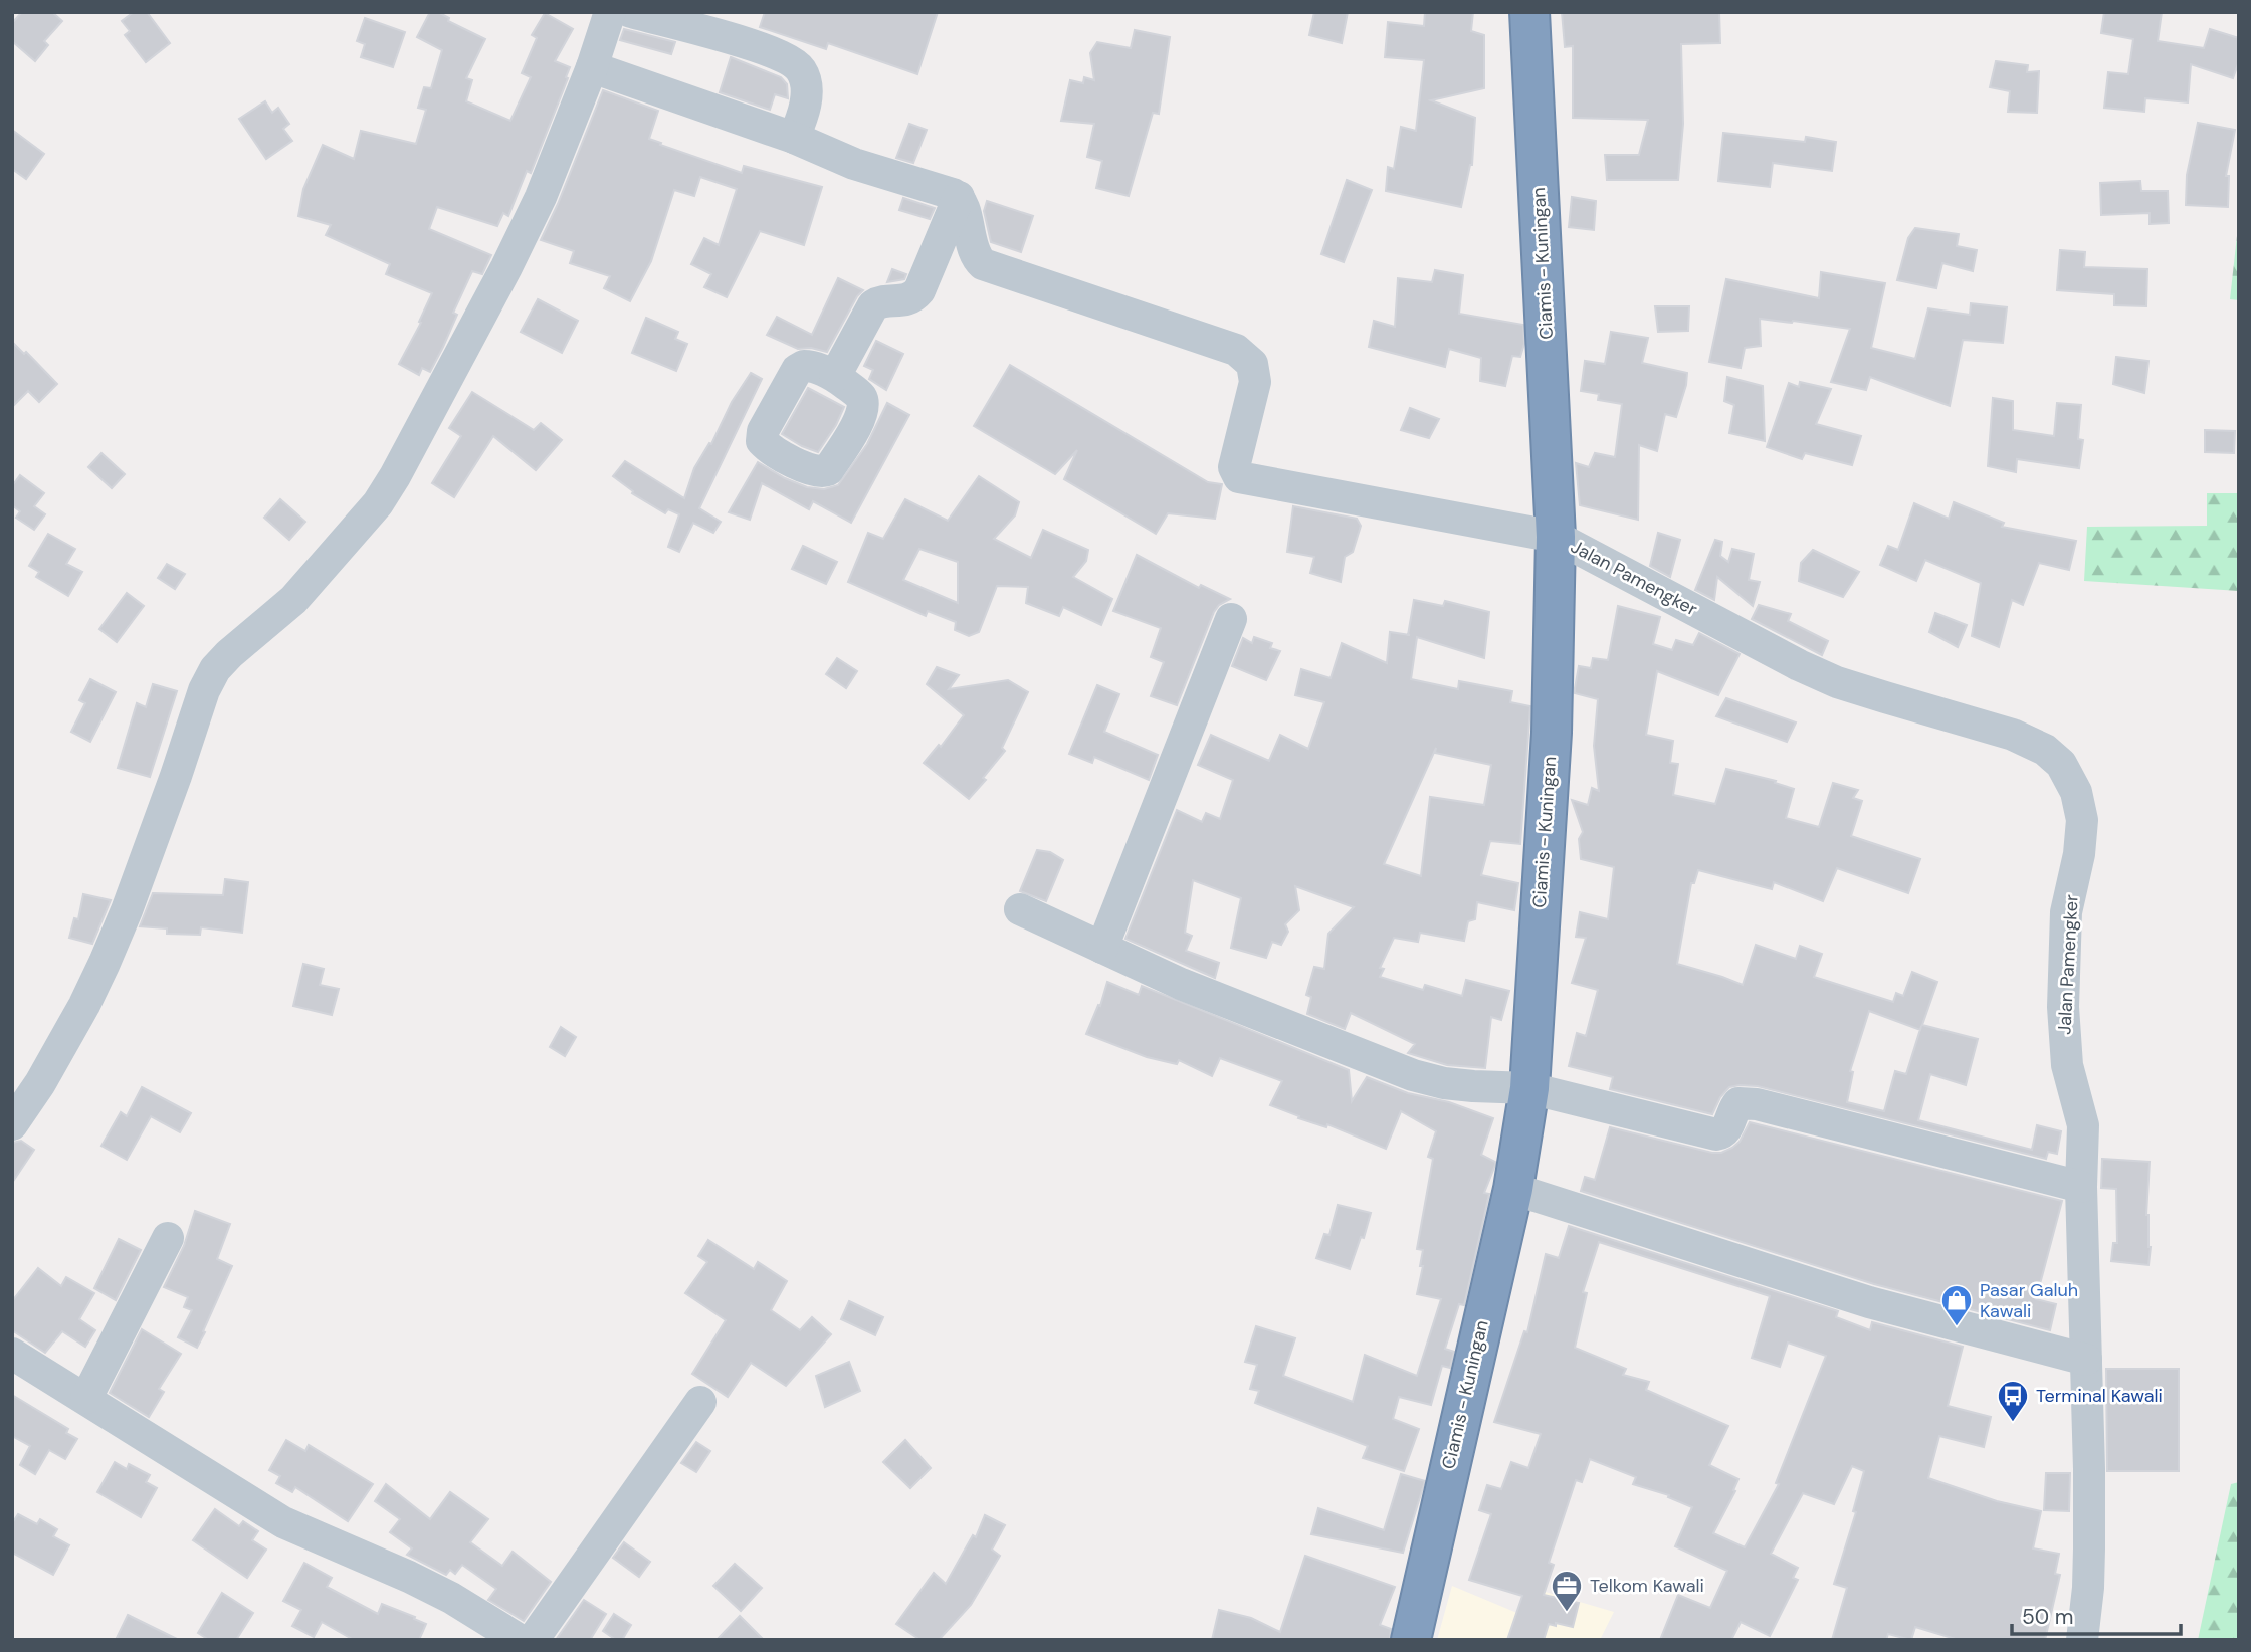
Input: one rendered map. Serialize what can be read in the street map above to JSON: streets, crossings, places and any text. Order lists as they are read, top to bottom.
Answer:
{
  "streets": {
    "highway": ["Ciamis - Kuningan"],
    "street": ["Jalan Pamengker"]
  },
  "crossings": [
    ["Ciamis - Kuningan", "Jalan Pamengker"]
  ],
  "places": {
    "shop": ["Pasar Galuh Kawali"],
    "bus stop": ["Terminal Kawali"],
    "office": ["Telkom Kawali"]
  },
  "scale_bar": "50 m"
}
